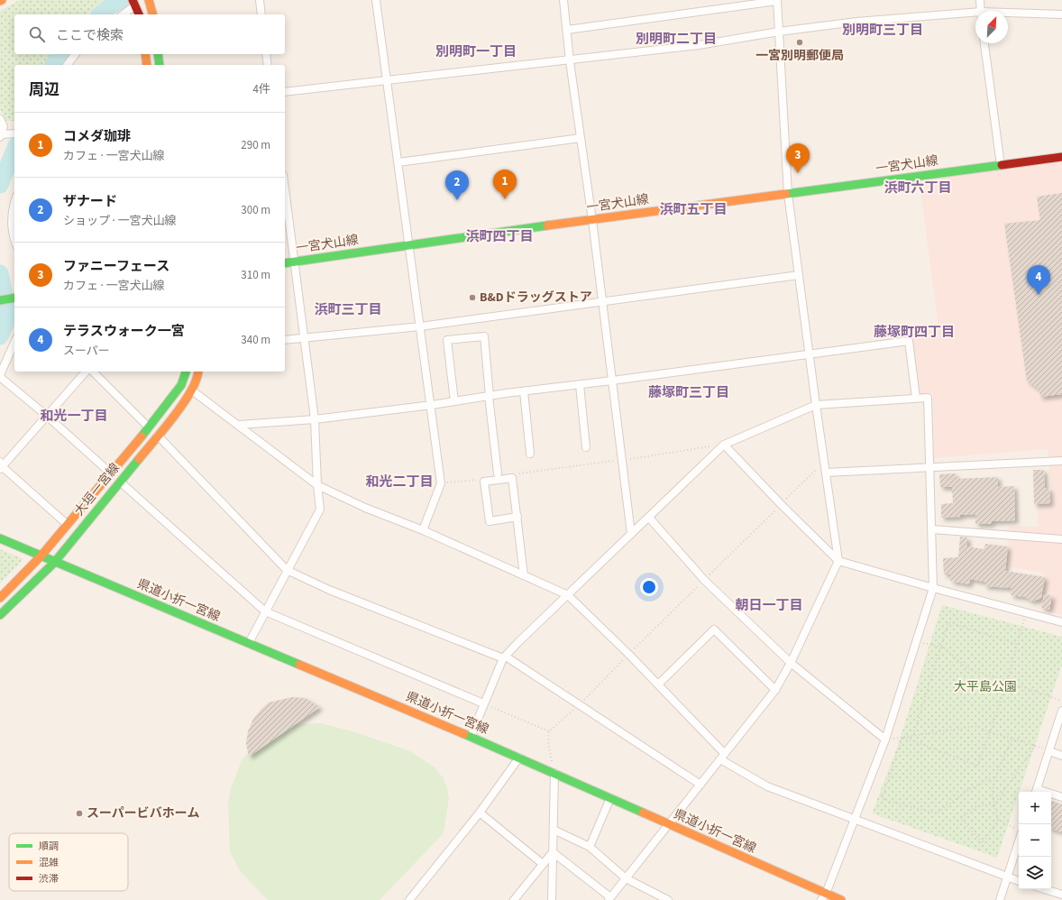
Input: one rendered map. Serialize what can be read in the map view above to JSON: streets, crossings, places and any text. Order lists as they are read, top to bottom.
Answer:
{
  "streets": {
    "main road": ["一宮犬山線", "大垣一宮線", "県道小折一宮線"]
  },
  "crossings": [
    ["大垣一宮線", "県道小折一宮線"]
  ],
  "districts": [
    "別明町三丁目",
    "別明町二丁目",
    "別明町一丁目",
    "浜町六丁目",
    "浜町五丁目",
    "浜町四丁目",
    "浜町三丁目",
    "藤塚町四丁目",
    "藤塚町三丁目",
    "和光一丁目",
    "和光二丁目",
    "朝日一丁目"
  ],
  "parks": ["大平島公園"],
  "places": ["一宮別明郵便局", "B&Dドラッグストア", "スーパービバホーム"],
  "legend": ["順調", "混雑", "渋滞"],
  "north": "top right",
  "page": {
    "search": "ここで検索",
    "heading": ["周辺", "4件"],
    "list": [
      {
        "mark": "1",
        "name": "コメダ珈琲",
        "note": "カフェ · 一宮犬山線",
        "value": "290 m"
      },
      {
        "mark": "2",
        "name": "ザナード",
        "note": "ショップ · 一宮犬山線",
        "value": "300 m"
      },
      {
        "mark": "3",
        "name": "ファニーフェース",
        "note": "カフェ · 一宮犬山線",
        "value": "310 m"
      },
      {
        "mark": "4",
        "name": "テラスウォーク一宮",
        "note": "スーパー",
        "value": "340 m"
      }
    ],
    "pins": [
      "3",
      "1",
      "2",
      "4"
    ],
    "map_buttons": ["+", "−"]
  }
}
